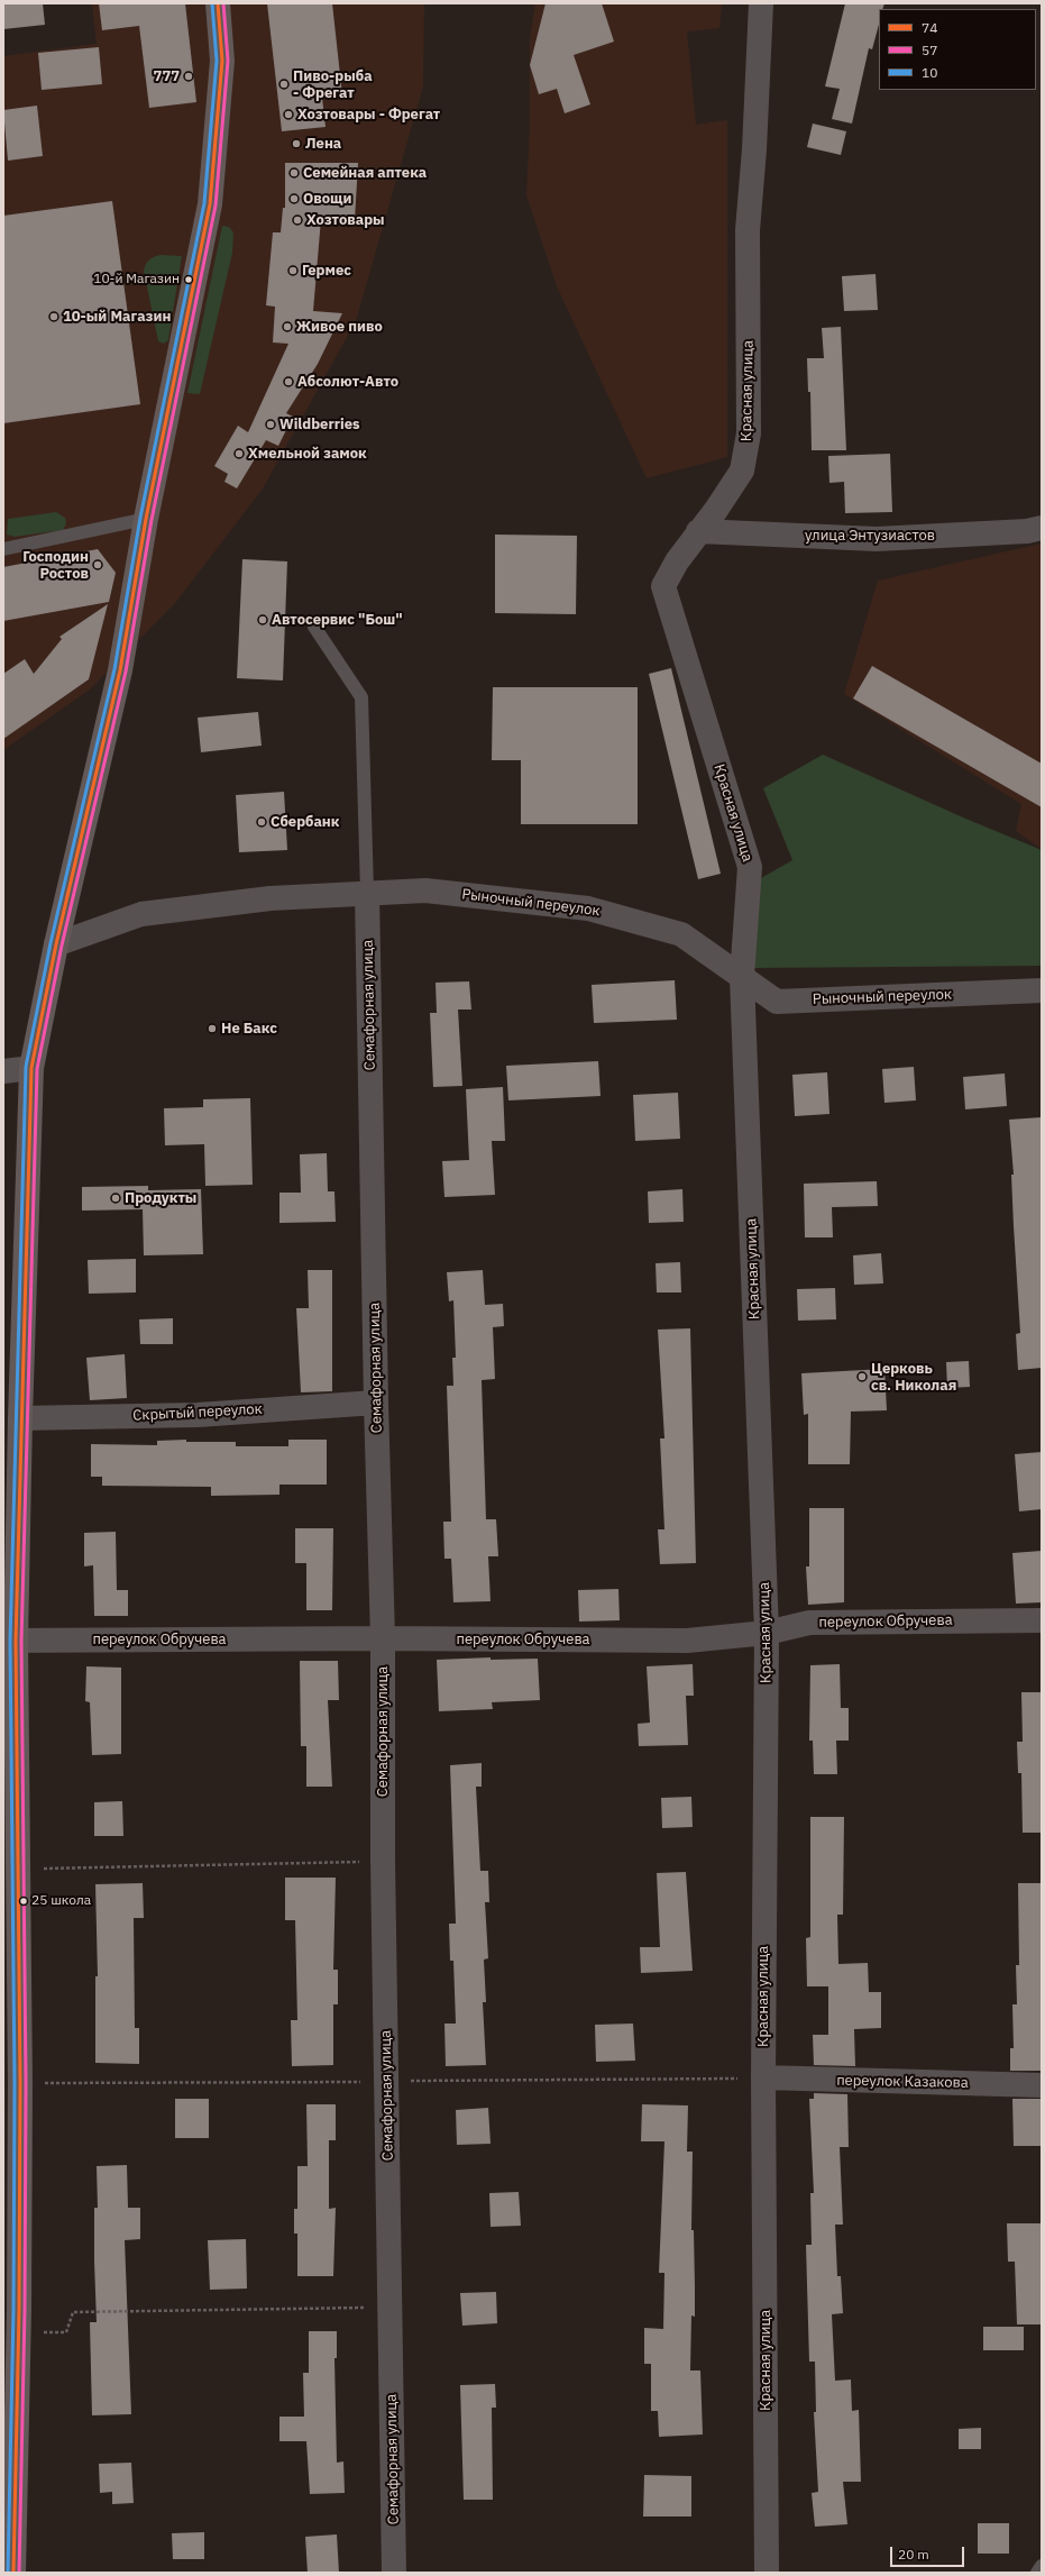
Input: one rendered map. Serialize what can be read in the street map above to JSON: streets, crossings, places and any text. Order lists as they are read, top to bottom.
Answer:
{
  "streets": {
    "street": [
      "Красная улица",
      "улица Энтузиастов",
      "Рыночный переулок",
      "Семафорная улица",
      "Скрытый переулок",
      "переулок Обручева",
      "переулок Казакова"
    ]
  },
  "crossings": [
    ["Красная улица", "улица Энтузиастов"],
    ["Красная улица", "Рыночный переулок"],
    ["Красная улица", "переулок Обручева"],
    ["Красная улица", "переулок Казакова"],
    ["Рыночный переулок", "Семафорная улица"],
    ["Семафорная улица", "Скрытый переулок"],
    ["Семафорная улица", "переулок Обручева"]
  ],
  "places": [
    "777",
    "Пиво-рыба - Фрегат",
    "Хозтовары - Фрегат",
    "Лена",
    "Семейная аптека",
    "Овощи",
    "Хозтовары",
    "Гермес",
    "10-й Магазин",
    "10-ый Магазин",
    "Живое пиво",
    "Абсолют-Авто",
    "Wildberries",
    "Хмельной замок",
    "Господин Ростов",
    "Автосервис \"Бош\"",
    "Сбербанк",
    "Не Бакс",
    "Продукты",
    "Церковь св. Николая",
    "25 школа"
  ],
  "lines": ["transit line 74", "transit line 57", "transit line 10"],
  "legend": ["74", "57", "10"],
  "scale_bar": "20 m"
}
